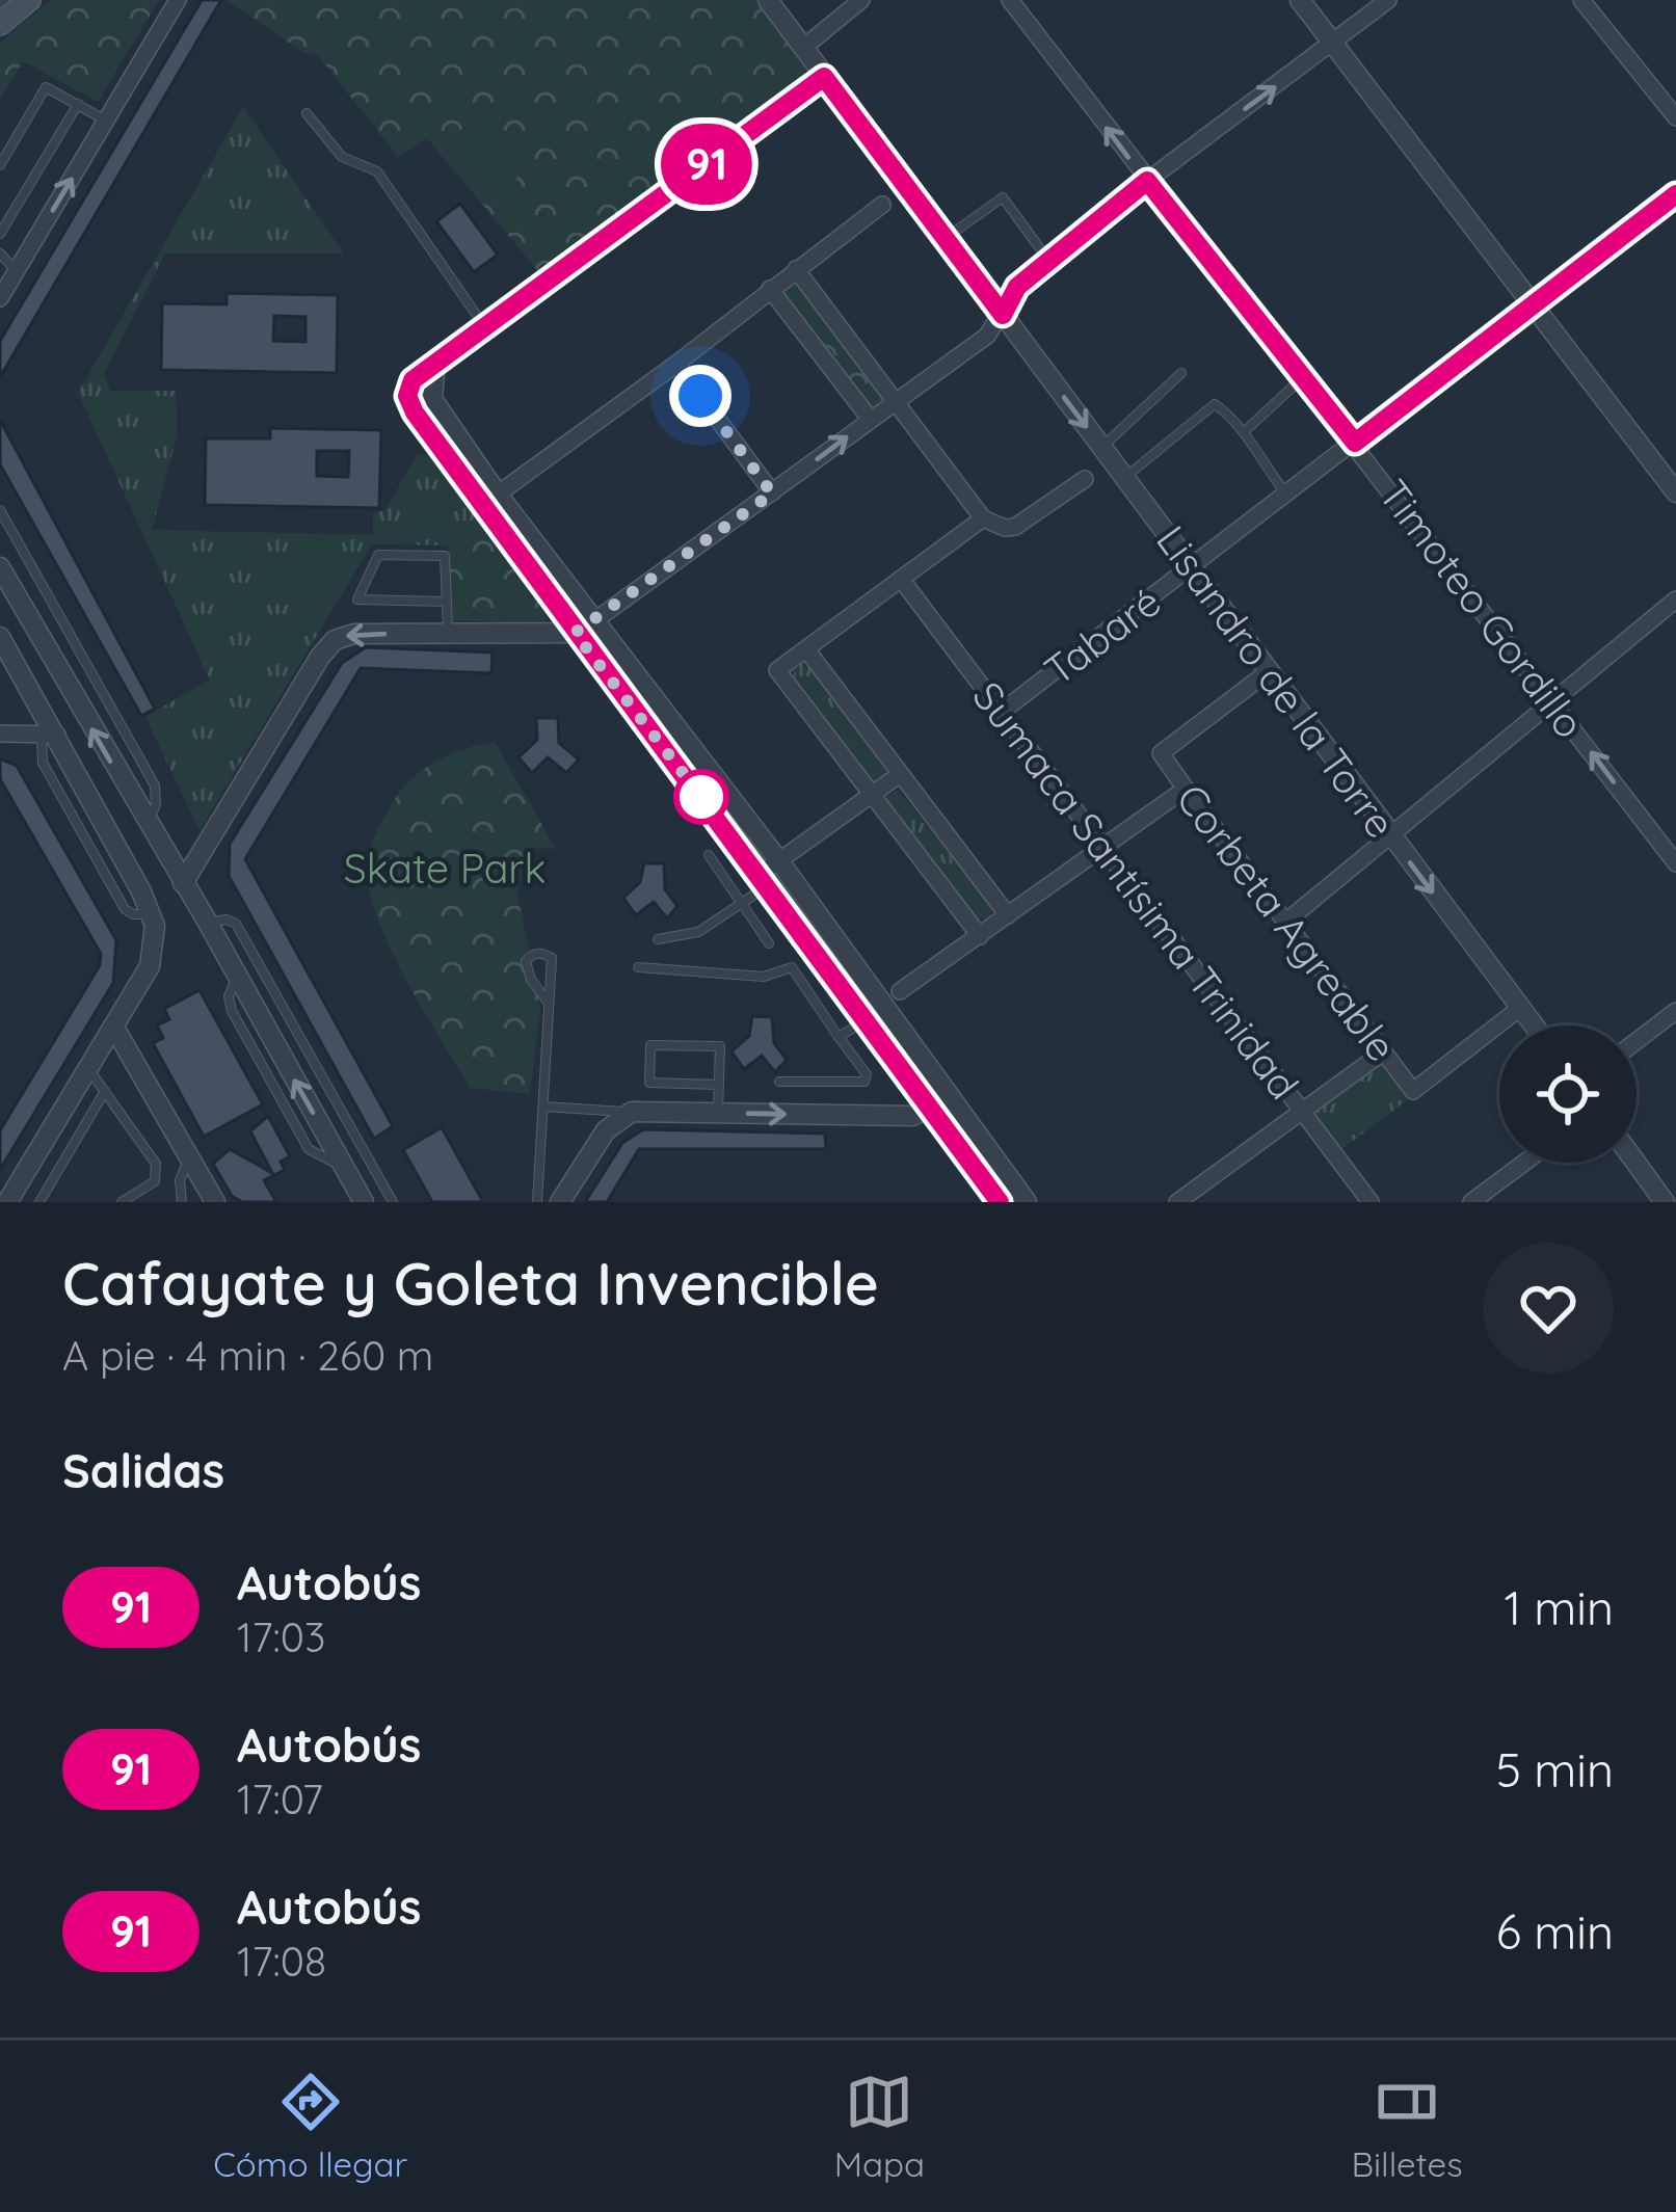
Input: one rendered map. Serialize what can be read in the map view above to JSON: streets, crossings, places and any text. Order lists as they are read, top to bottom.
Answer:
{
  "streets": {
    "street": [
      "Timoteo Gordillo",
      "Tabaré",
      "Lisandro de la Torre",
      "Sumaca Santísima Trinidad",
      "Corbeta Agreable"
    ]
  },
  "crossings": [
    ["Timoteo Gordillo", "Tabaré"],
    ["Tabaré", "Lisandro de la Torre"],
    ["Tabaré", "Sumaca Santísima Trinidad"],
    ["Lisandro de la Torre", "Corbeta Agreable"]
  ],
  "one_way": ["Timoteo Gordillo"],
  "parks": ["Skate Park"],
  "lines": ["bus line 91"],
  "page": {
    "on_map": "91",
    "heading": [
      ["Cafayate y Goleta Invencible", "A pie · 4 min · 260 m"],
      "Salidas"
    ],
    "list": [
      {
        "mark": "91",
        "name": "Autobús",
        "note": "17:03",
        "value": "1 min"
      },
      {
        "mark": "91",
        "name": "Autobús",
        "note": "17:07",
        "value": "5 min"
      },
      {
        "mark": "91",
        "name": "Autobús",
        "note": "17:08",
        "value": "6 min"
      }
    ],
    "tabs": ["Cómo llegar", "Mapa", "Billetes"]
  }
}
